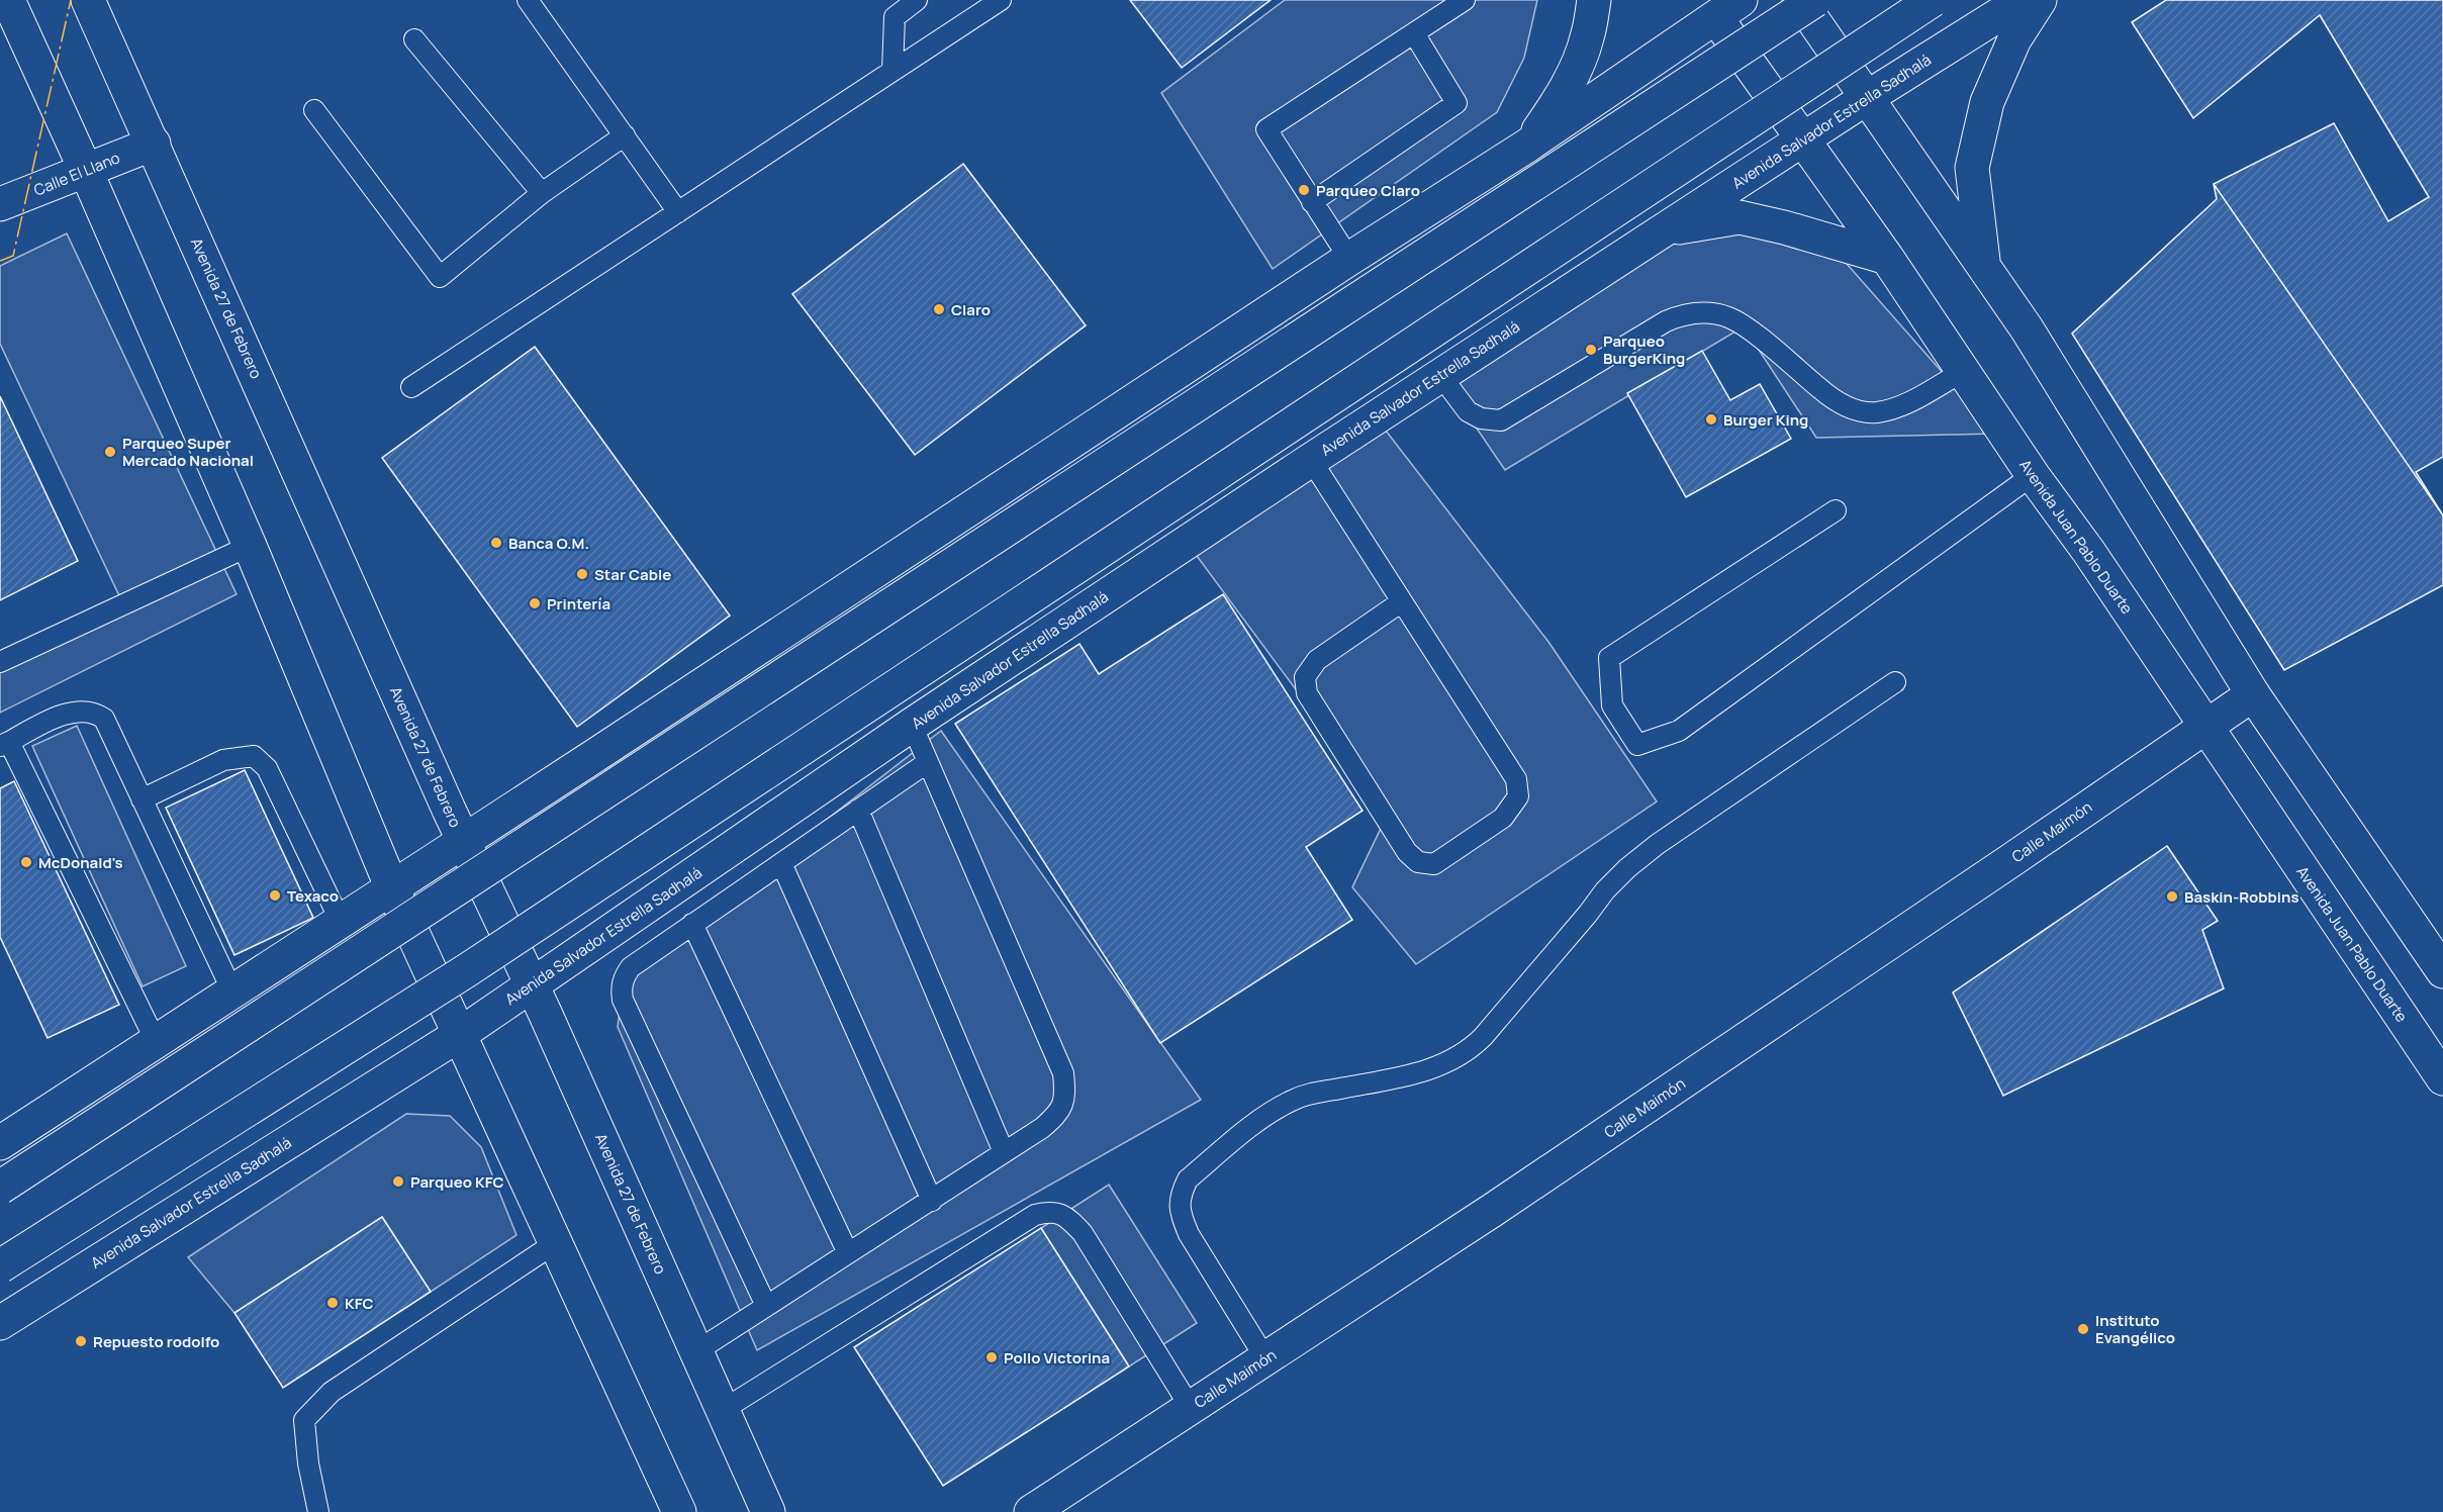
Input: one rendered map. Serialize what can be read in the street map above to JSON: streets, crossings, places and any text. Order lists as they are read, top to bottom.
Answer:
{
  "streets": {
    "main road": [
      "Avenida Salvador Estrella Sadhalá",
      "Calle El Llano",
      "Avenida 27 de Febrero",
      "Avenida Juan Pablo Duarte",
      "Calle Maimón"
    ]
  },
  "crossings": [
    ["Avenida Salvador Estrella Sadhalá", "Avenida 27 de Febrero"],
    ["Avenida Salvador Estrella Sadhalá", "Avenida Juan Pablo Duarte"],
    ["Calle El Llano", "Avenida 27 de Febrero"],
    ["Avenida Juan Pablo Duarte", "Calle Maimón"]
  ],
  "places": [
    "Parqueo Claro",
    "Claro",
    "Parqueo BurgerKing",
    "Burger King",
    "Parqueo Super Mercado Nacional",
    "Banca O.M.",
    "Star Cable",
    "Printería",
    "McDonald's",
    "Texaco",
    "Baskin-Robbins",
    "Parqueo KFC",
    "KFC",
    "Instituto Evangélico",
    "Repuesto rodolfo",
    "Pollo Victorina"
  ]
}
